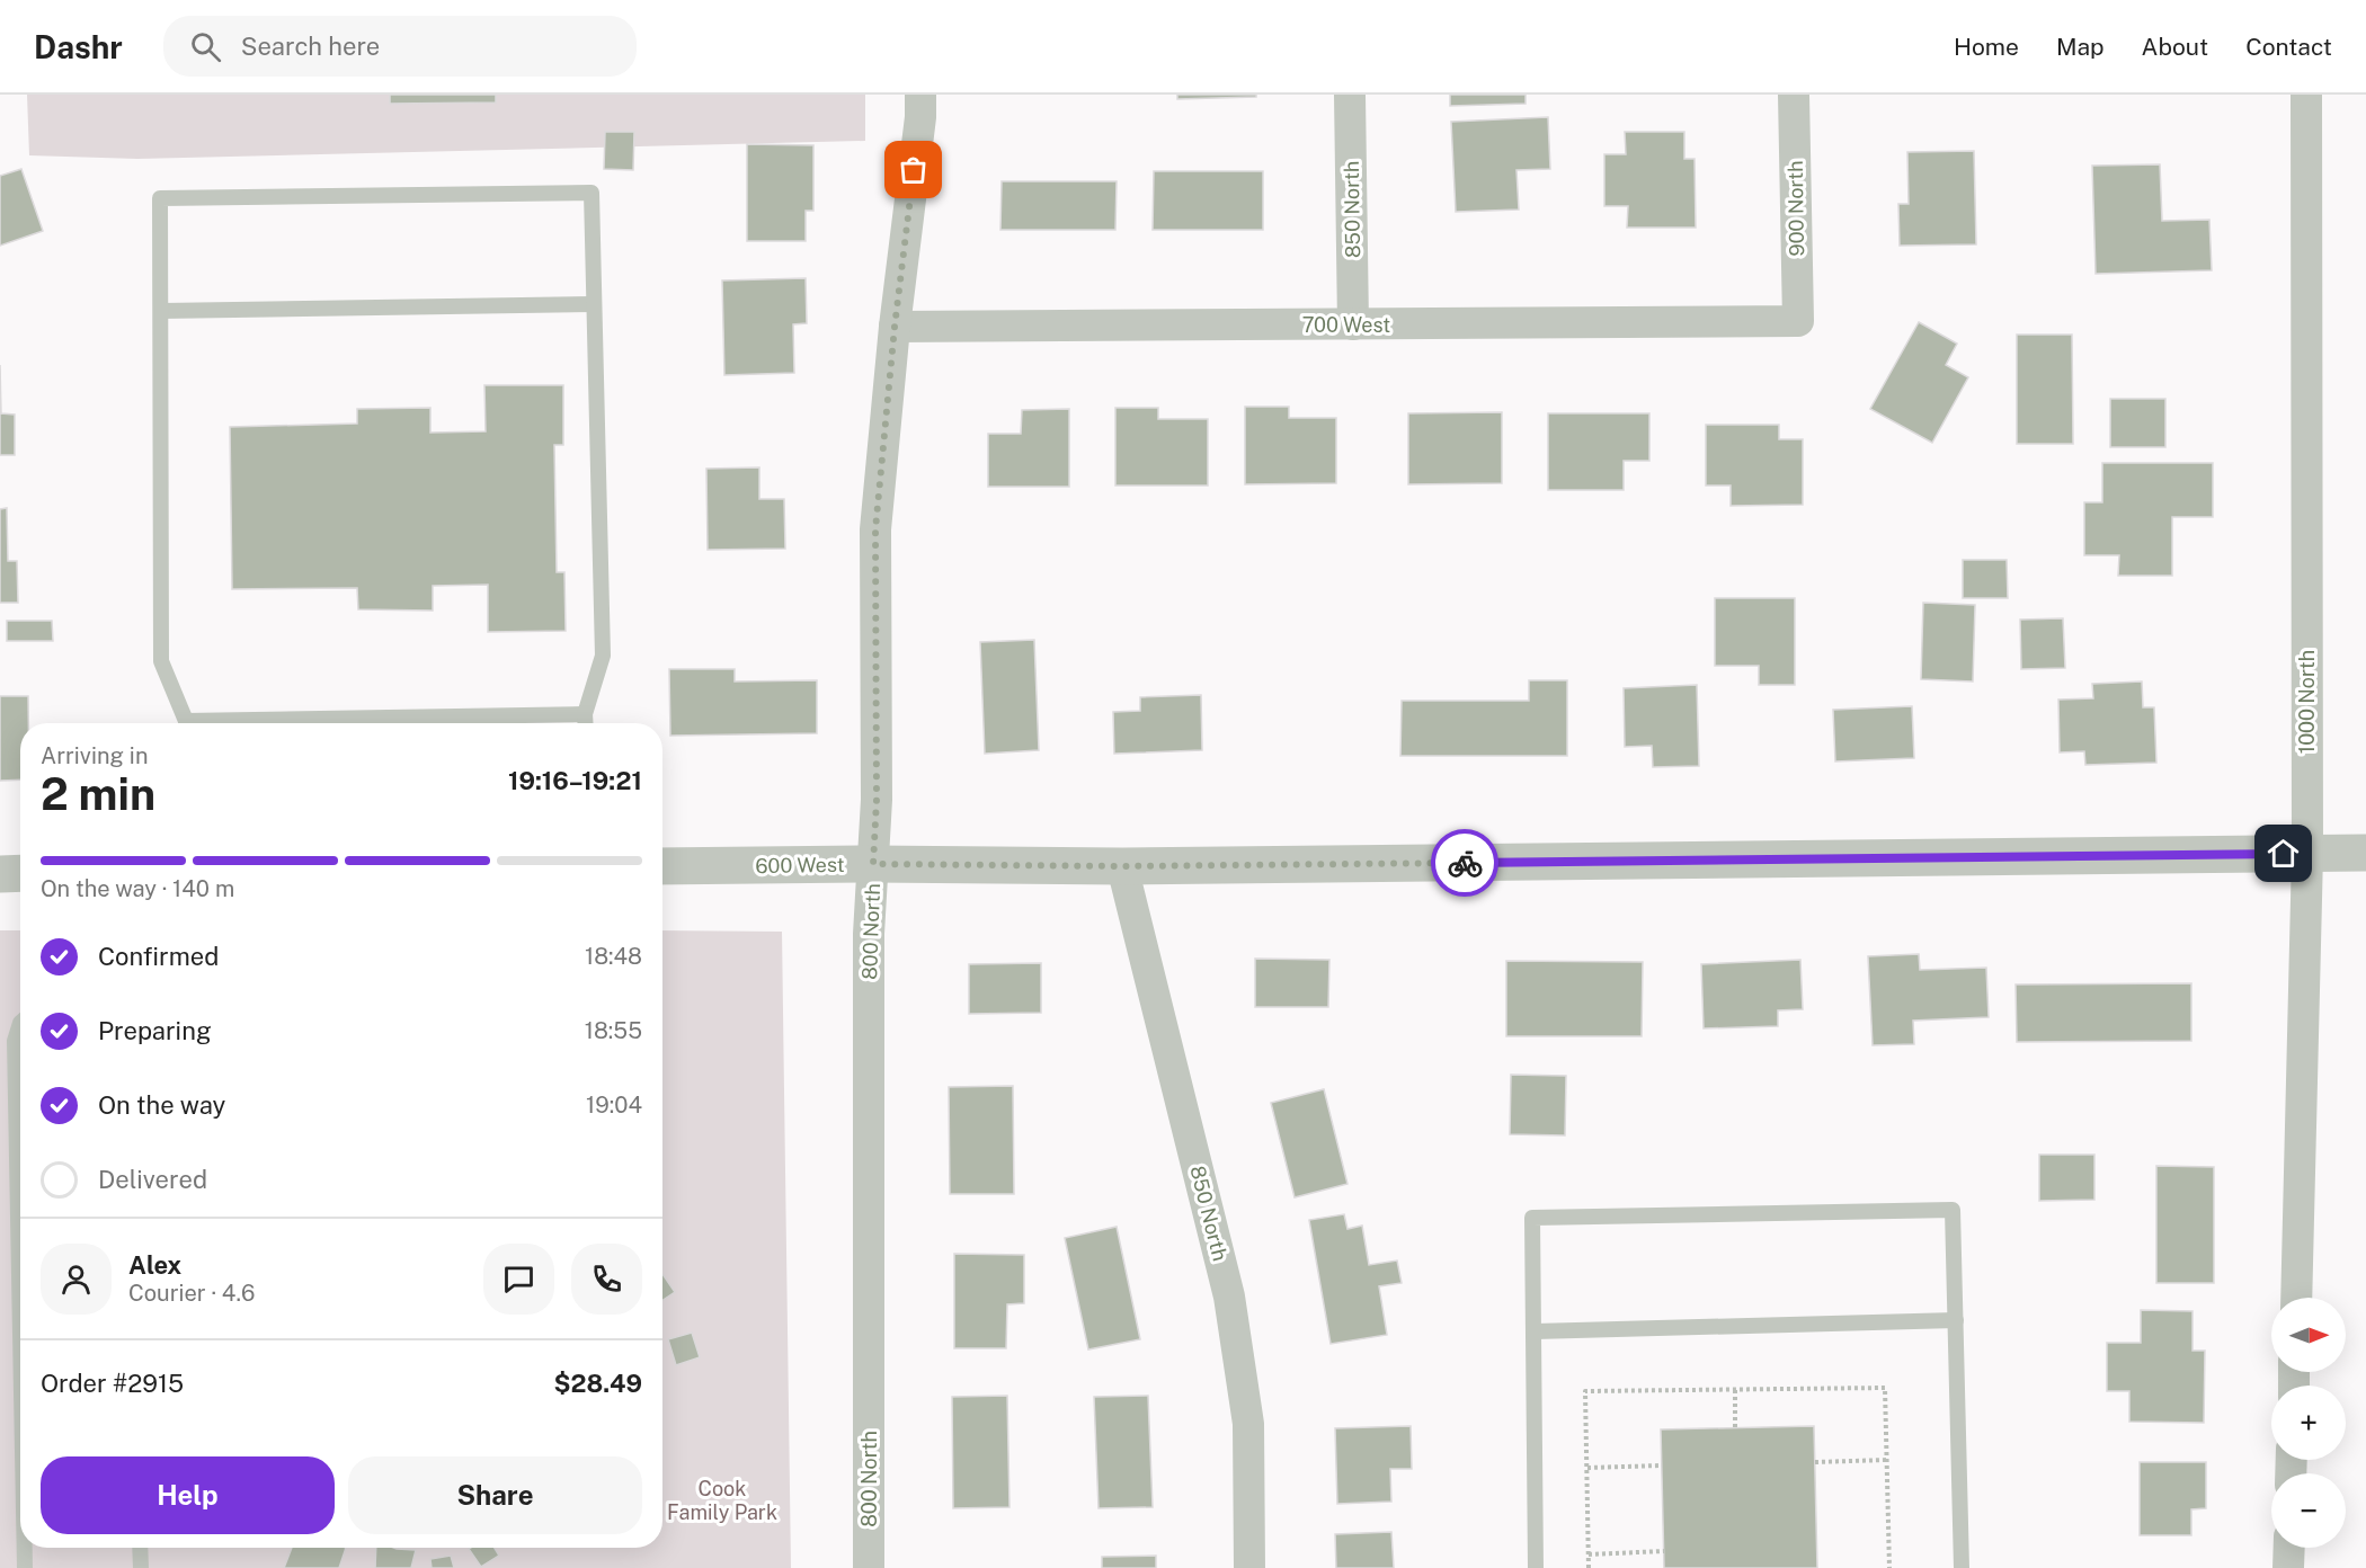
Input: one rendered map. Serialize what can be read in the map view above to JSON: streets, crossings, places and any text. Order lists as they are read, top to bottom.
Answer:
{
  "streets": {
    "street": [
      "900 North",
      "850 North",
      "700 West",
      "1000 North",
      "600 West",
      "800 North"
    ]
  },
  "crossings": [
    ["900 North", "700 West"],
    ["850 North", "700 West"],
    ["850 North", "600 West"],
    ["700 West", "800 North"],
    ["1000 North", "600 West"],
    ["600 West", "800 North"]
  ],
  "parks": ["Cook Family Park"],
  "north": "right",
  "page": {
    "header": "Dashr",
    "search": "Search here",
    "nav": [
      "Home",
      "Map",
      "About",
      "Contact"
    ],
    "heading": ["2 min", "Arriving in", "19:16–19:21"],
    "panel": [
      "Alex",
      "Courier · 4.6",
      "Order #2915",
      "$28.49"
    ],
    "bar": "On the way · 140 m",
    "list": [
      ["Confirmed", "18:48"],
      ["Preparing", "18:55"],
      ["On the way", "19:04"],
      "Delivered"
    ],
    "map_buttons": ["+", "−"],
    "buttons": ["Help", "Share"]
  }
}
